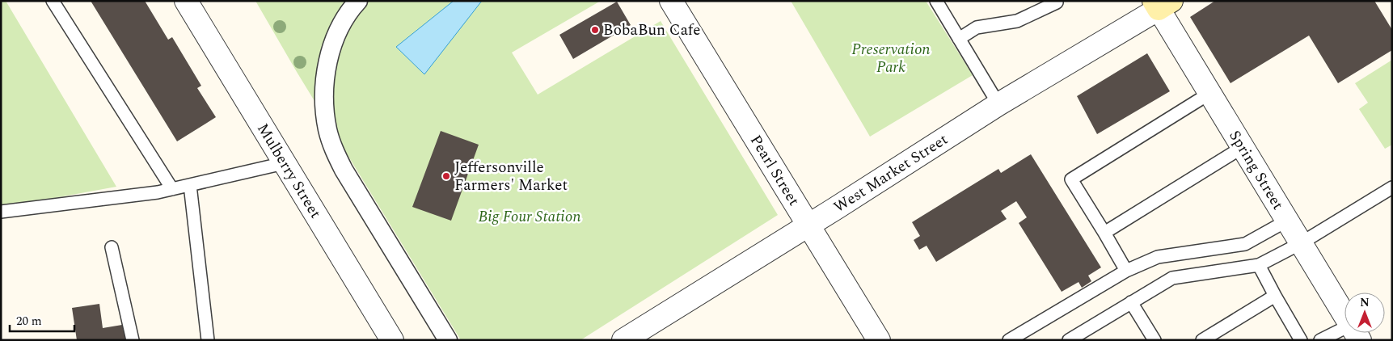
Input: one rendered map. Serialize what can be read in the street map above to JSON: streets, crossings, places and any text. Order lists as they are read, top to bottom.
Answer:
{
  "streets": {
    "street": [
      "Mulberry Street",
      "Pearl Street",
      "Spring Street",
      "West Market Street"
    ]
  },
  "crossings": [
    ["Pearl Street", "West Market Street"],
    ["Spring Street", "West Market Street"]
  ],
  "parks": ["Preservation Park", "Big Four Station"],
  "places": ["BobaBun Cafe", "Jeffersonville Farmers' Market"],
  "scale_bar": "20 m",
  "north": "top"
}
